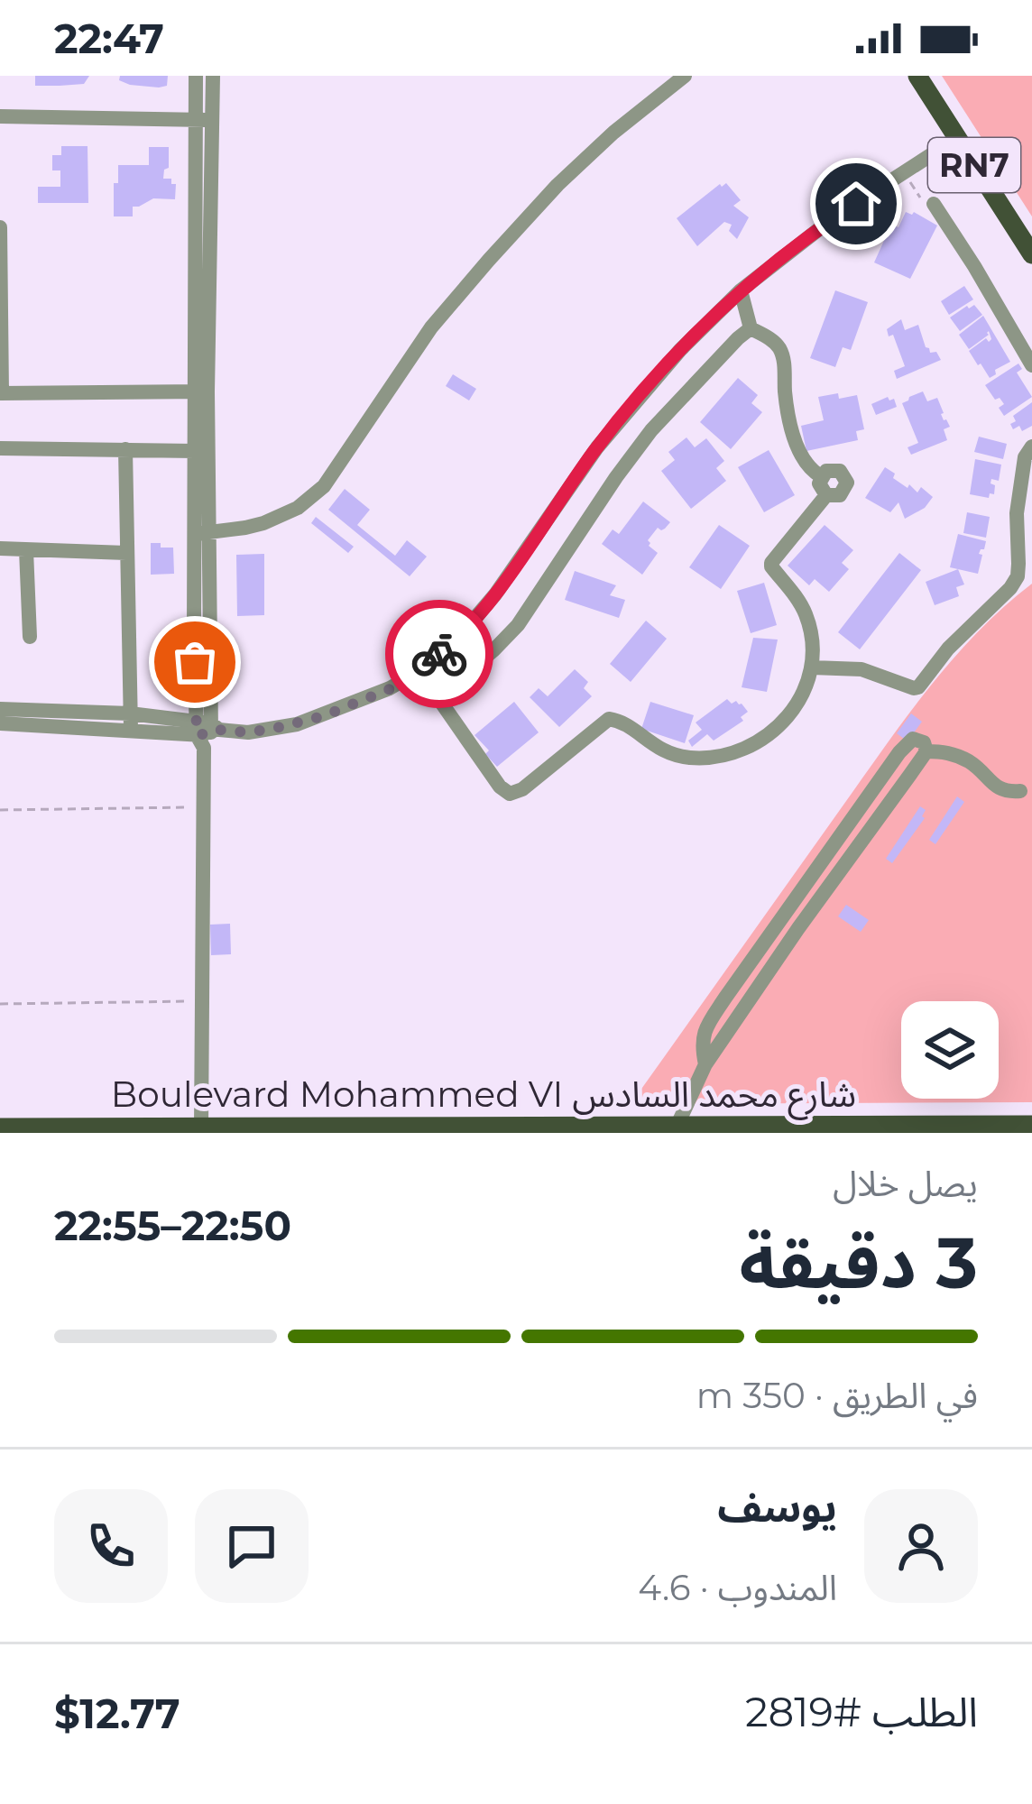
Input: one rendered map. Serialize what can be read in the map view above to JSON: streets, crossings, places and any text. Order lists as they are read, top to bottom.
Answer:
{
  "streets": {
    "main road": ["RN7", "Boulevard Mohammed VI شارع محمد السادس"]
  },
  "page": {
    "status": "22:47",
    "heading": ["3 دقيقة", "يصل خلال", "22:50–22:55"],
    "panel": [
      "يوسف",
      "المندوب · 4.6",
      "الطلب #2819",
      "$12.77"
    ],
    "bar": "في الطريق · 350 m"
  }
}
